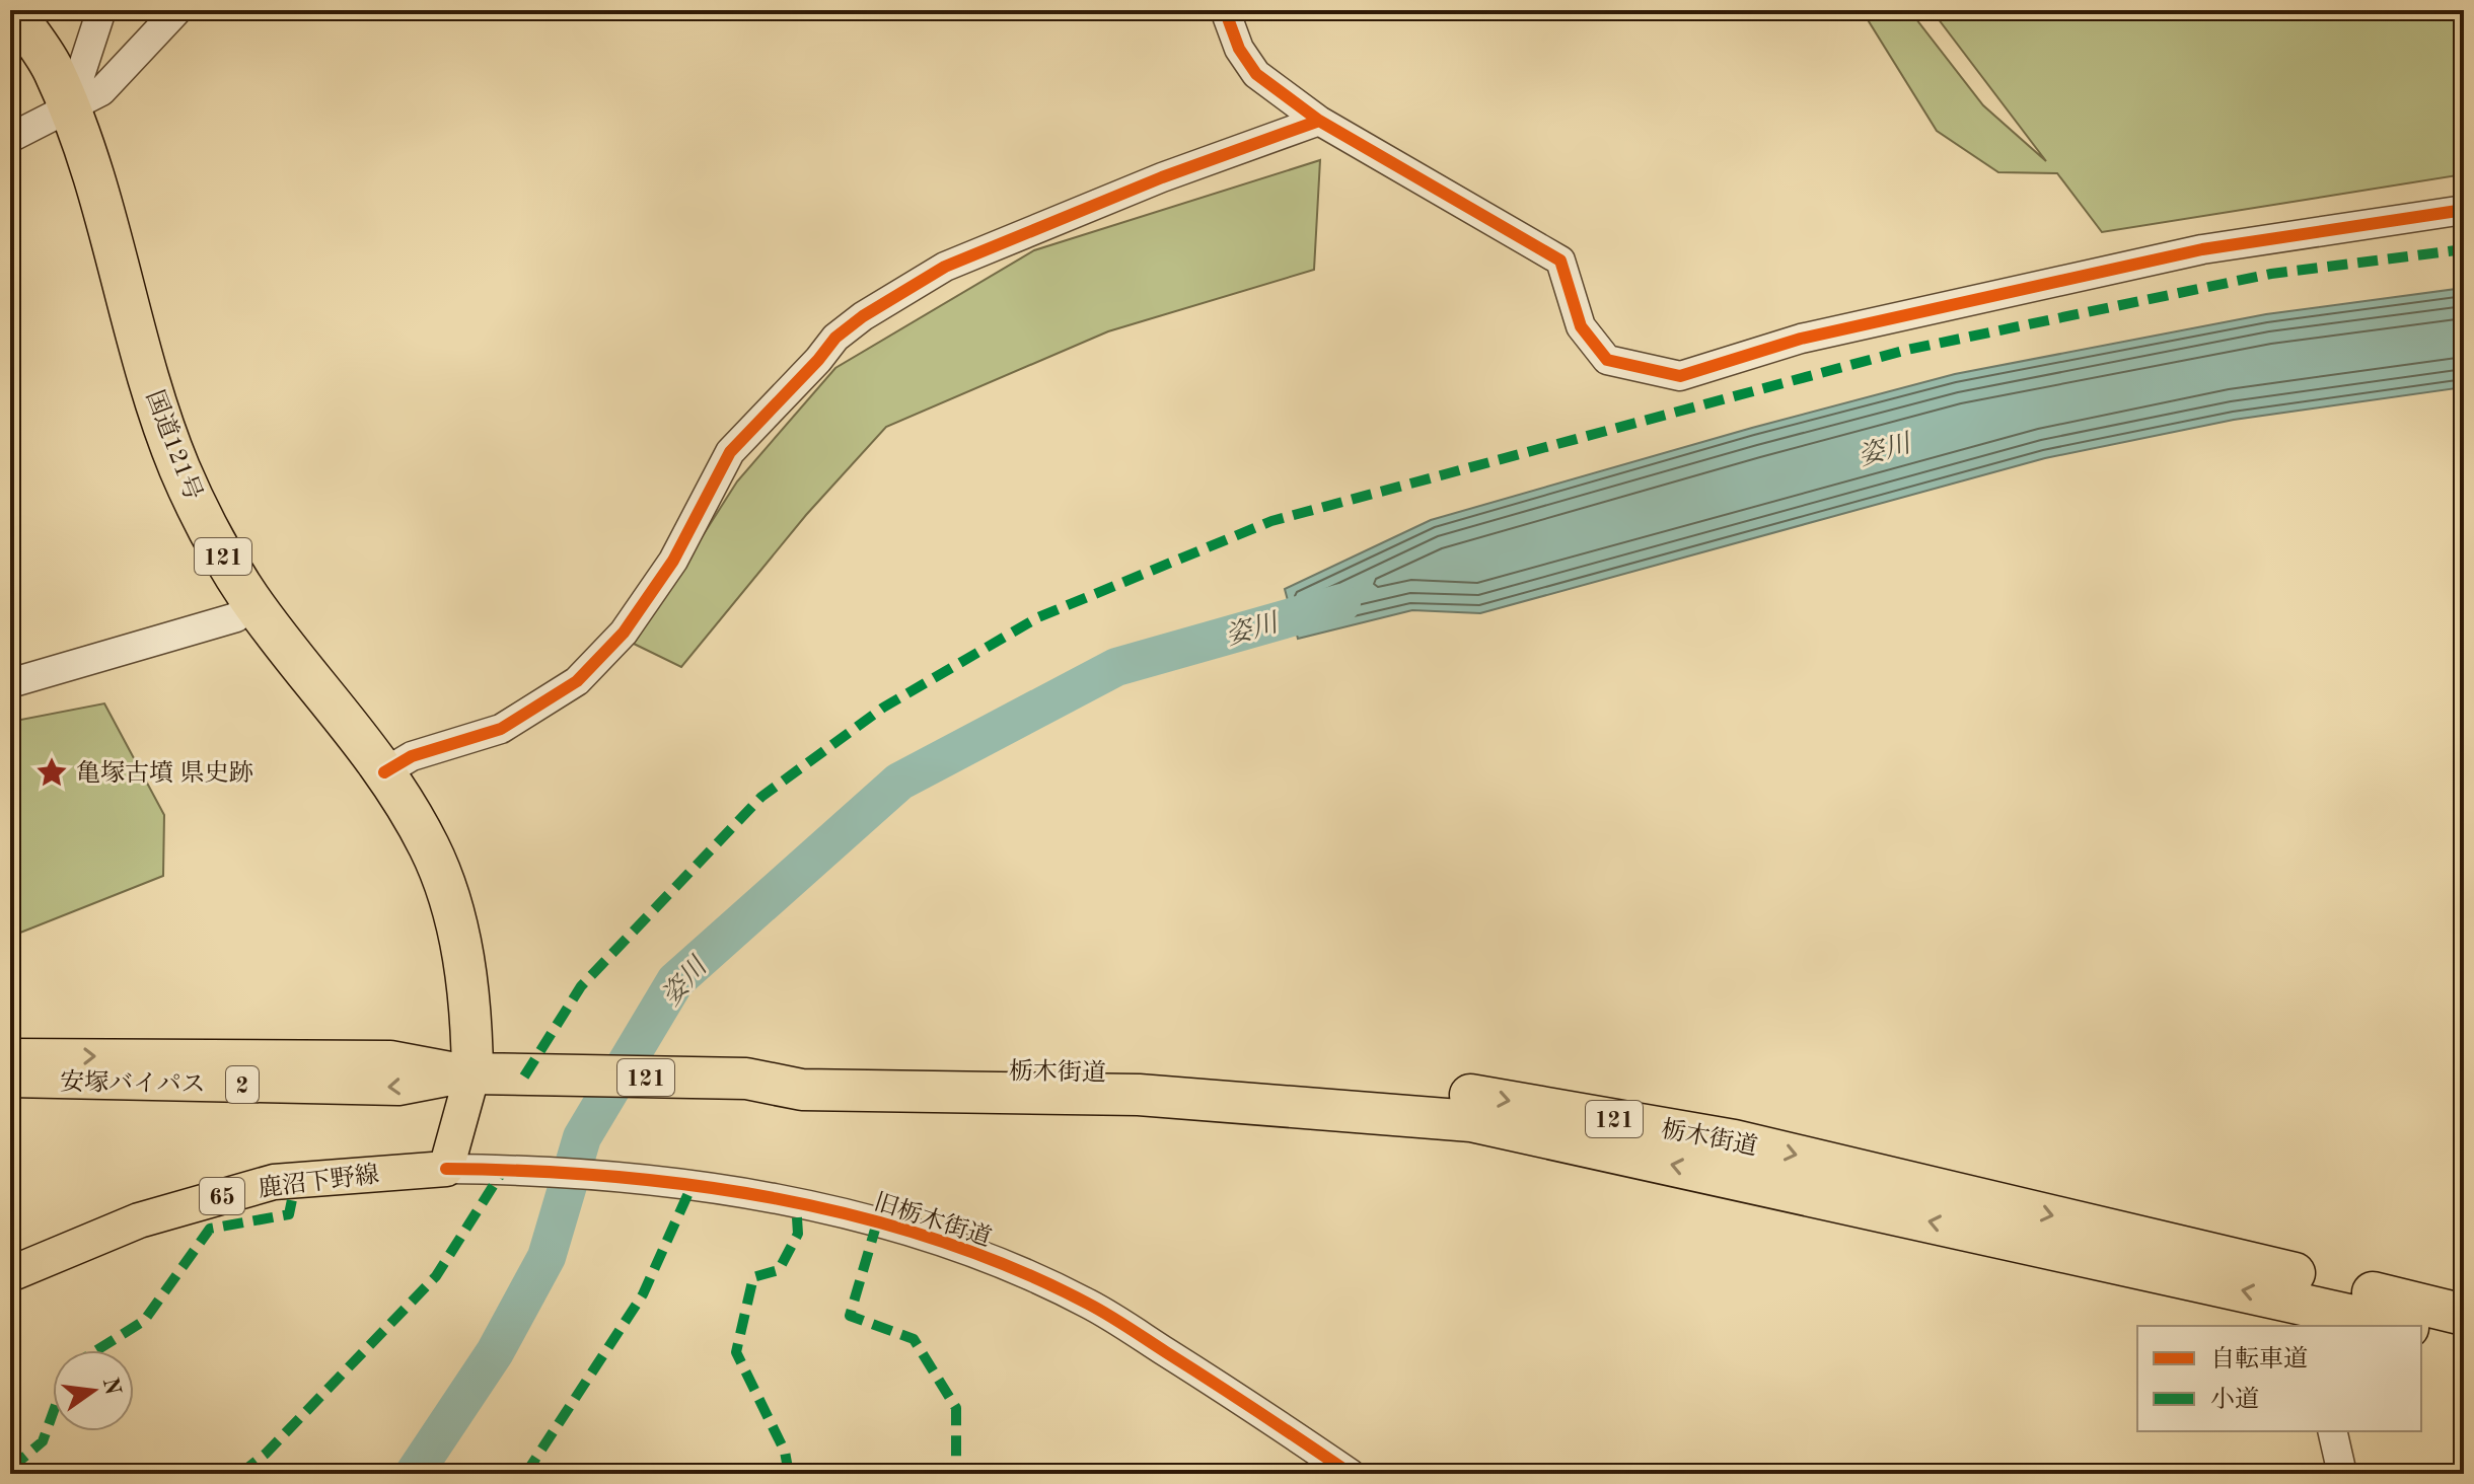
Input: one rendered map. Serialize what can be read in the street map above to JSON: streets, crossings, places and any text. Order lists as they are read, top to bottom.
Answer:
{
  "streets": {
    "highway": ["国道121号", "121", "栃木街道"],
    "main road": [
      "安塚バイパス",
      "2",
      "鹿沼下野線",
      "65"
    ],
    "street": ["旧栃木街道"]
  },
  "crossings": [
    ["国道121号", "栃木街道"],
    ["国道121号", "安塚バイパス"],
    ["栃木街道", "安塚バイパス"],
    ["鹿沼下野線", "旧栃木街道"]
  ],
  "water": ["姿川"],
  "places": {
    "place": ["亀塚古墳 県史跡"]
  },
  "legend": ["自転車道", "小道"],
  "north": "right"
}
